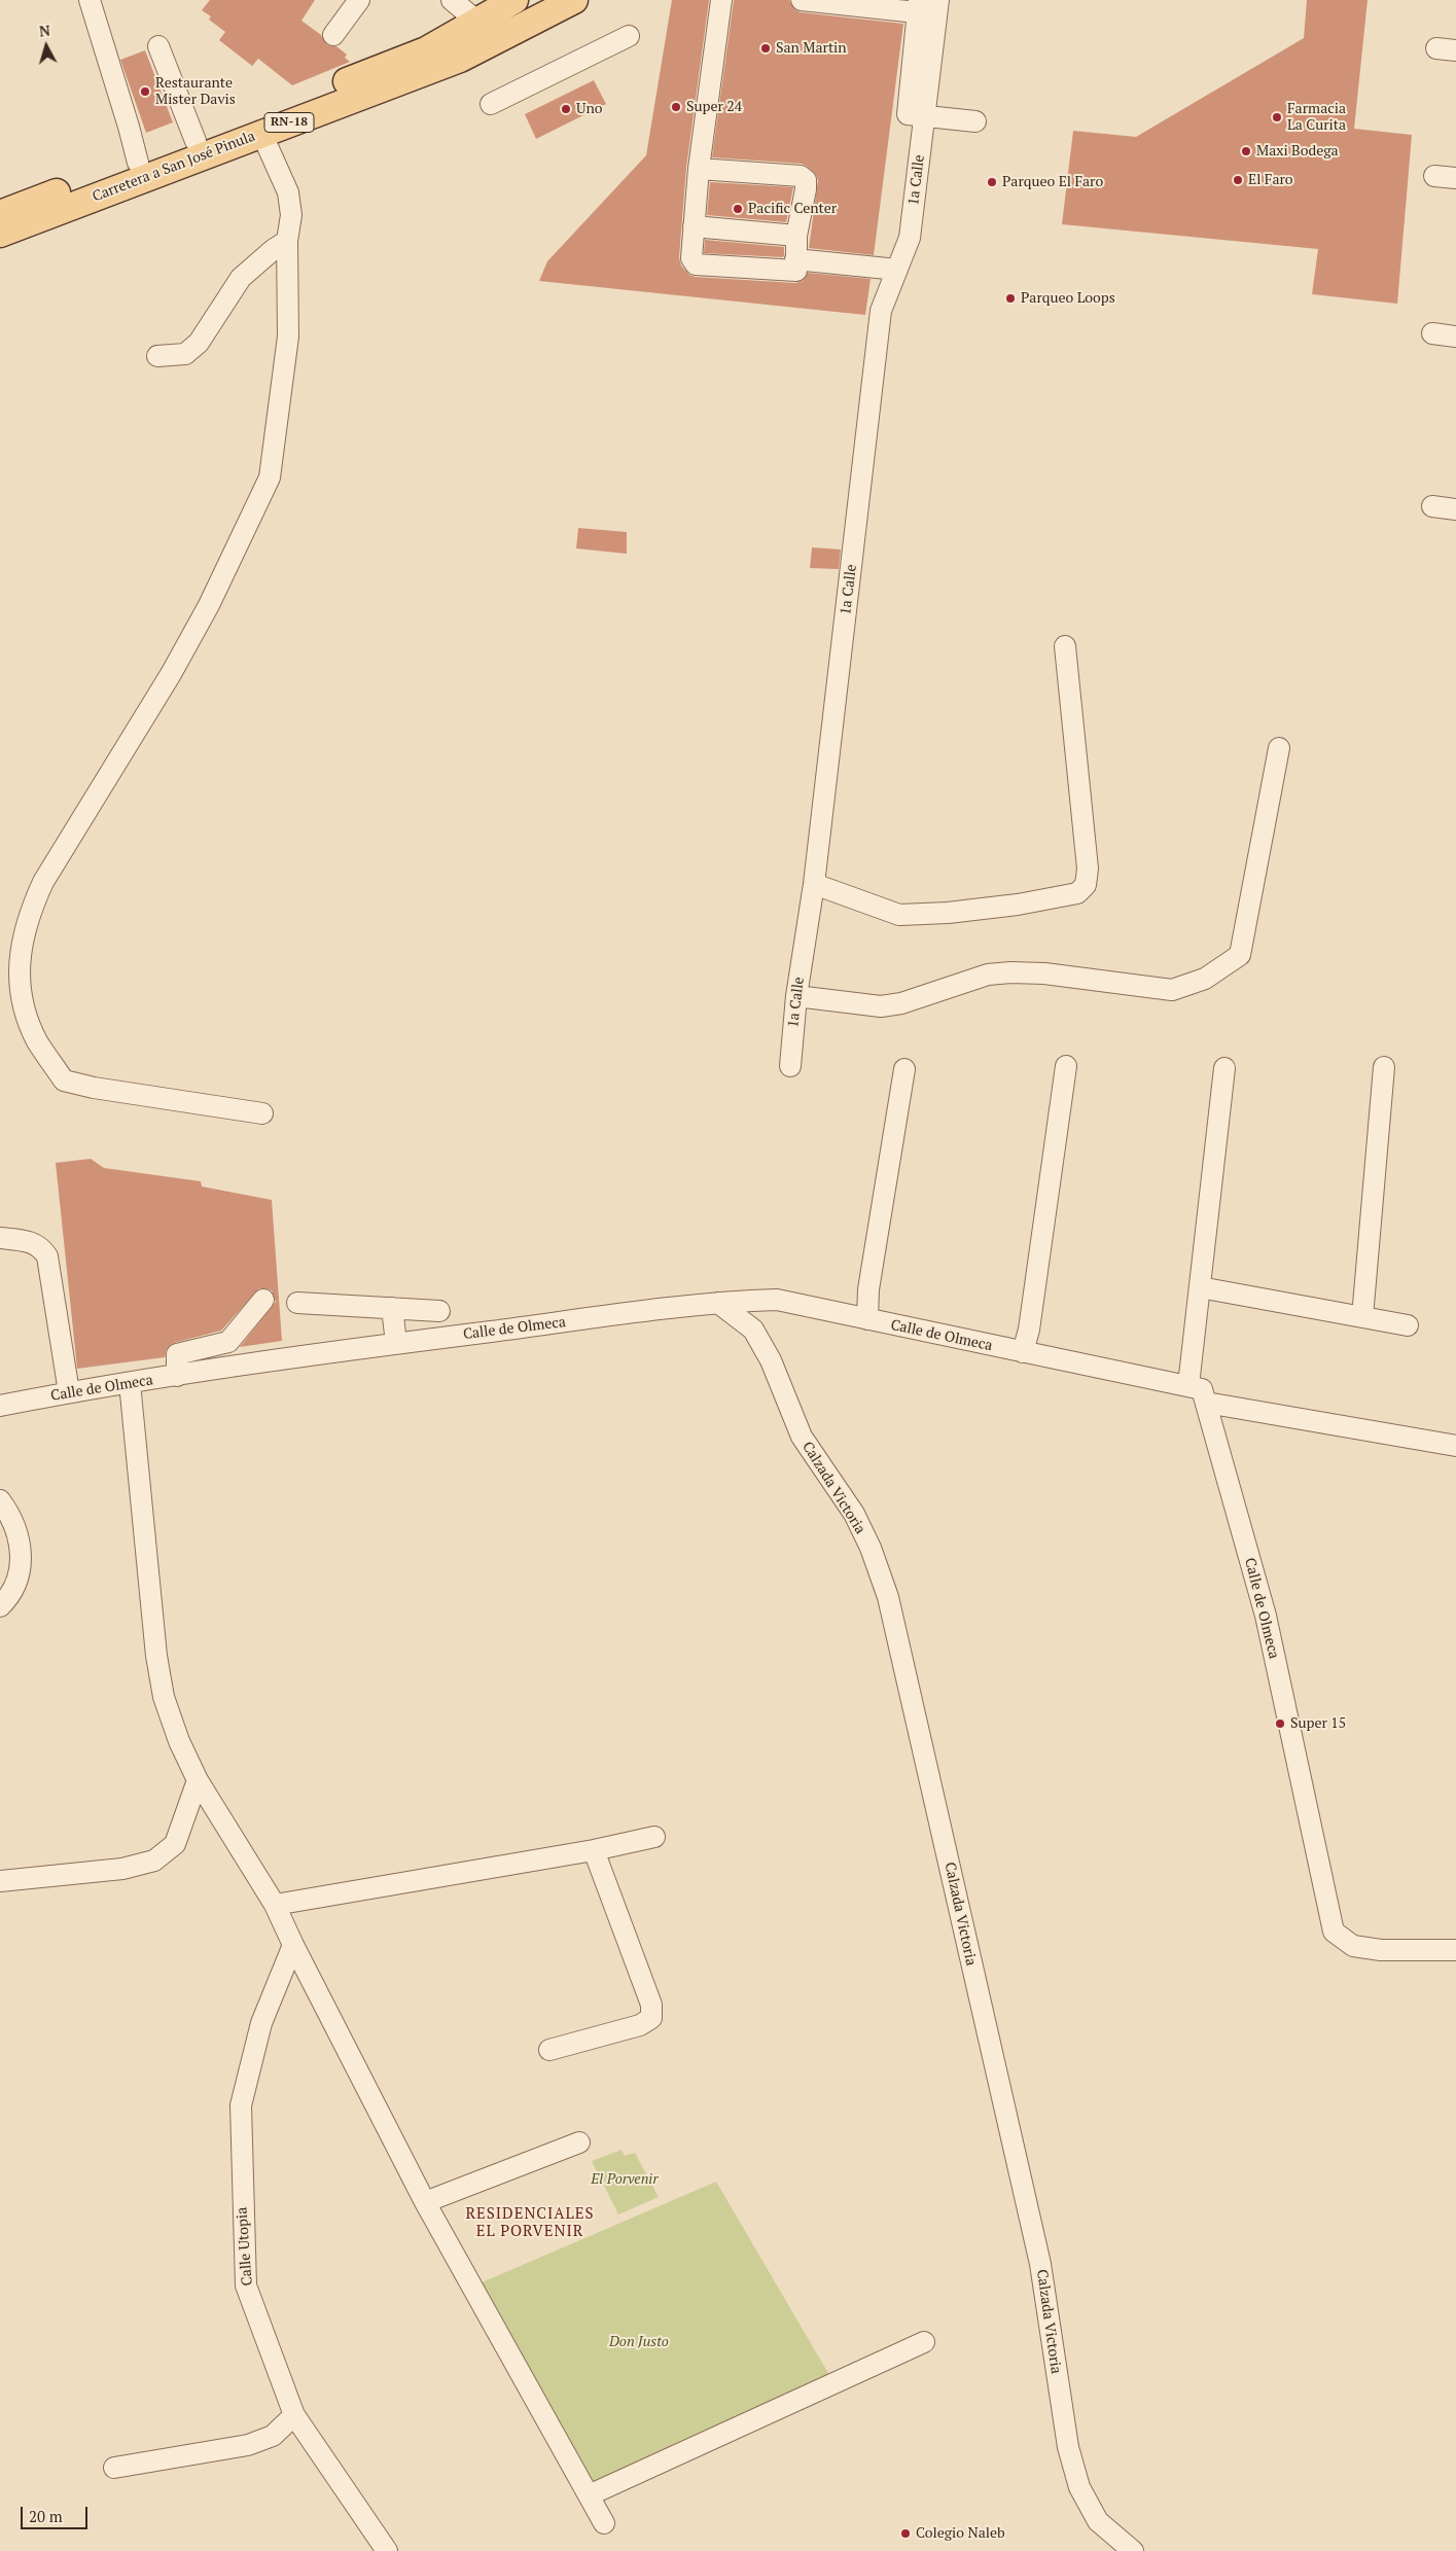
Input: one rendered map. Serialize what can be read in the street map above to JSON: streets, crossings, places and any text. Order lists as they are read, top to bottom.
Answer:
{
  "streets": {
    "main road": ["RN-18", "Carretera a San José Pinula"],
    "street": [
      "1a Calle",
      "Calle de Olmeca",
      "Calzada Victoria",
      "Calle Utopia"
    ]
  },
  "crossings": [
    ["Calle de Olmeca", "Calzada Victoria"]
  ],
  "districts": ["RESIDENCIALES EL PORVENIR"],
  "parks": ["El Porvenir", "Don Justo"],
  "places": [
    "San Martin",
    "Restaurante Mister Davis",
    "Super 24",
    "Uno",
    "Farmacia La Curita",
    "Maxi Bodega",
    "El Faro",
    "Parqueo El Faro",
    "Pacific Center",
    "Parqueo Loops",
    "Super 15",
    "Colegio Naleb"
  ],
  "scale_bar": "20 m",
  "north": "top"
}
